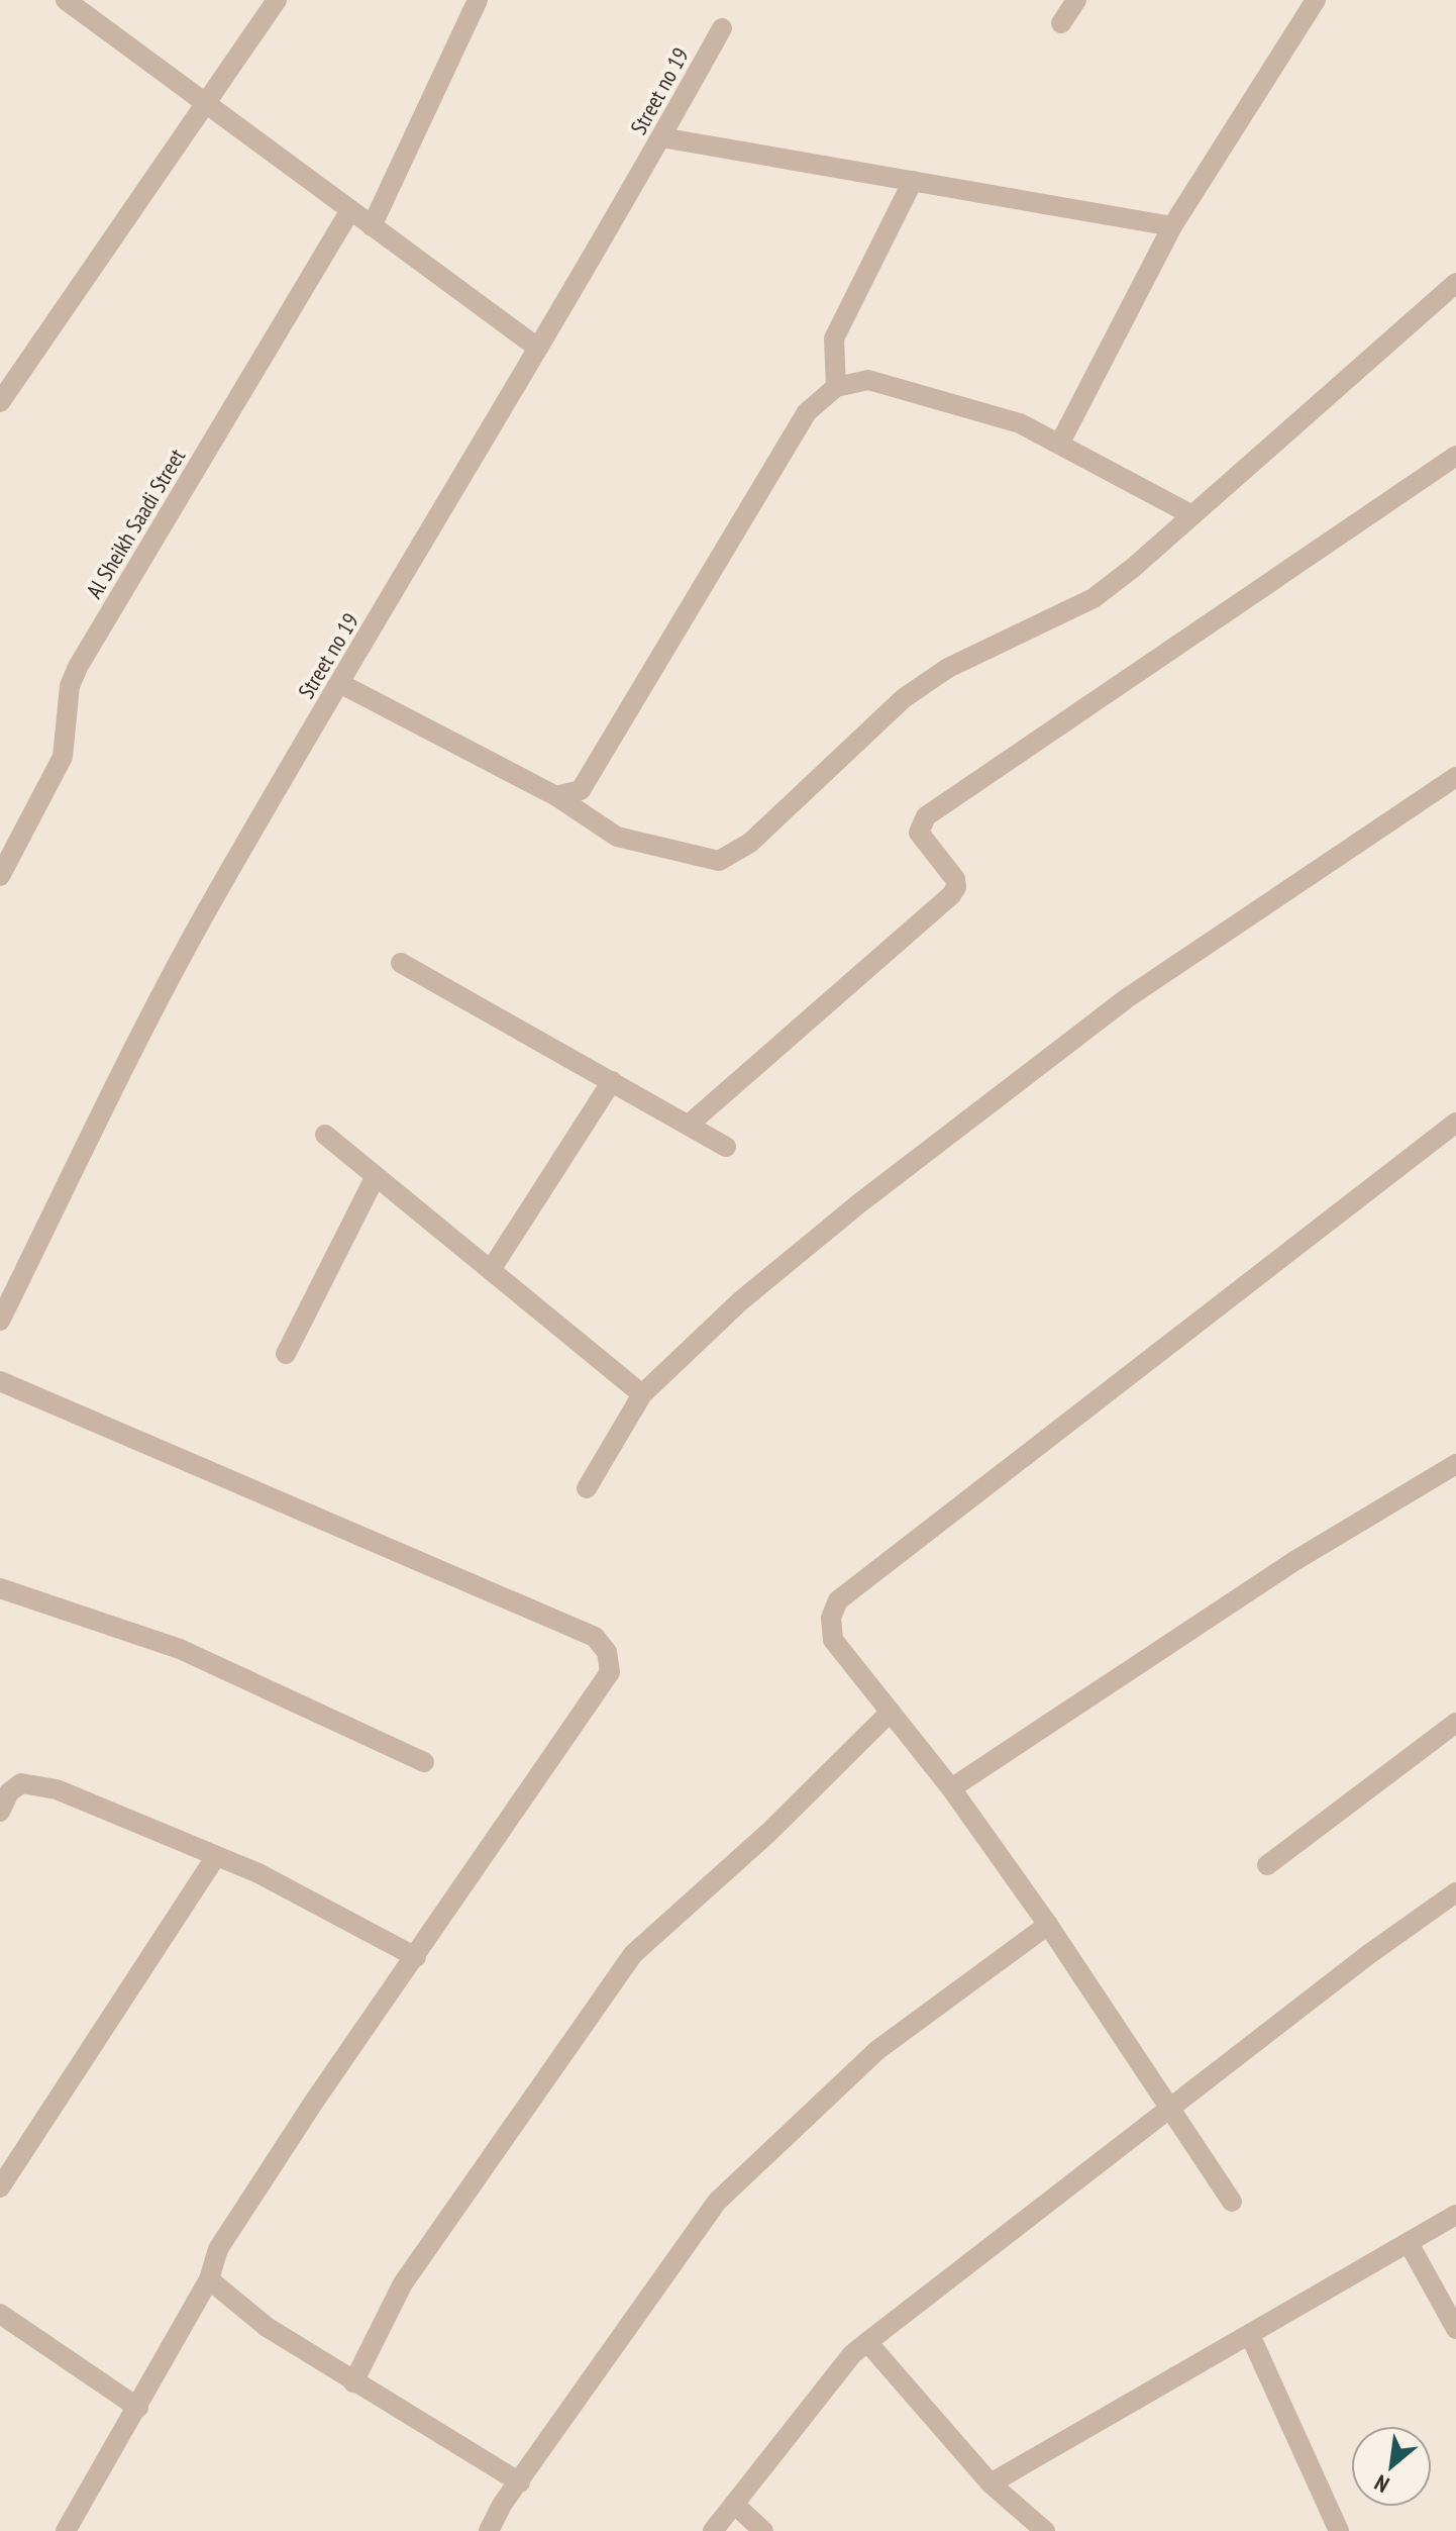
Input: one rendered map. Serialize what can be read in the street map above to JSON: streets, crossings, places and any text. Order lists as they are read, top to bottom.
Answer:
{
  "streets": {
    "street": ["Street no 19", "Al Sheikh Saadi Street"]
  },
  "north": "bottom left"
}
